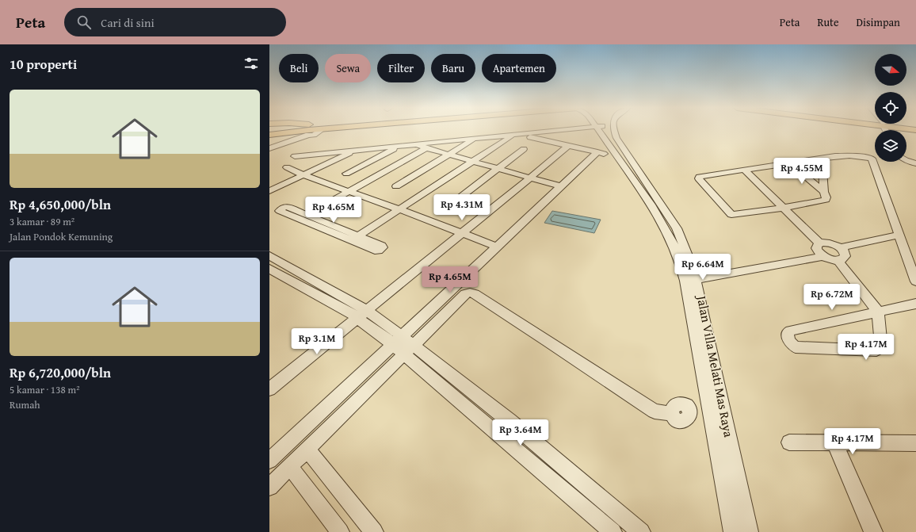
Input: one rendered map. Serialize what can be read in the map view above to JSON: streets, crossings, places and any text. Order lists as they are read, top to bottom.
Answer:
{
  "streets": {
    "street": ["Jalan Villa Melati Mas Raya"]
  },
  "north": "right",
  "page": {
    "header": "Peta",
    "search": "Cari di sini",
    "nav": ["Peta", "Rute", "Disimpan"],
    "heading": "10 properti",
    "chip": [
      "Beli",
      "Sewa",
      "Filter",
      "Baru",
      "Apartemen"
    ],
    "list": [
      {
        "name": "Rp 4,650,000/bln",
        "note": "3 kamar · 89 m² · Jalan Pondok Kemuning"
      },
      {
        "name": "Rp 6,720,000/bln",
        "note": "5 kamar · 138 m² · Rumah"
      }
    ],
    "price": [
      "Rp 4.55M",
      "Rp 4.31M",
      "Rp 4.65M",
      "Rp 6.64M",
      "Rp 4.65M",
      "Rp 6.72M",
      "Rp 3.1M",
      "Rp 4.17M",
      "Rp 3.64M",
      "Rp 4.17M"
    ]
  }
}
